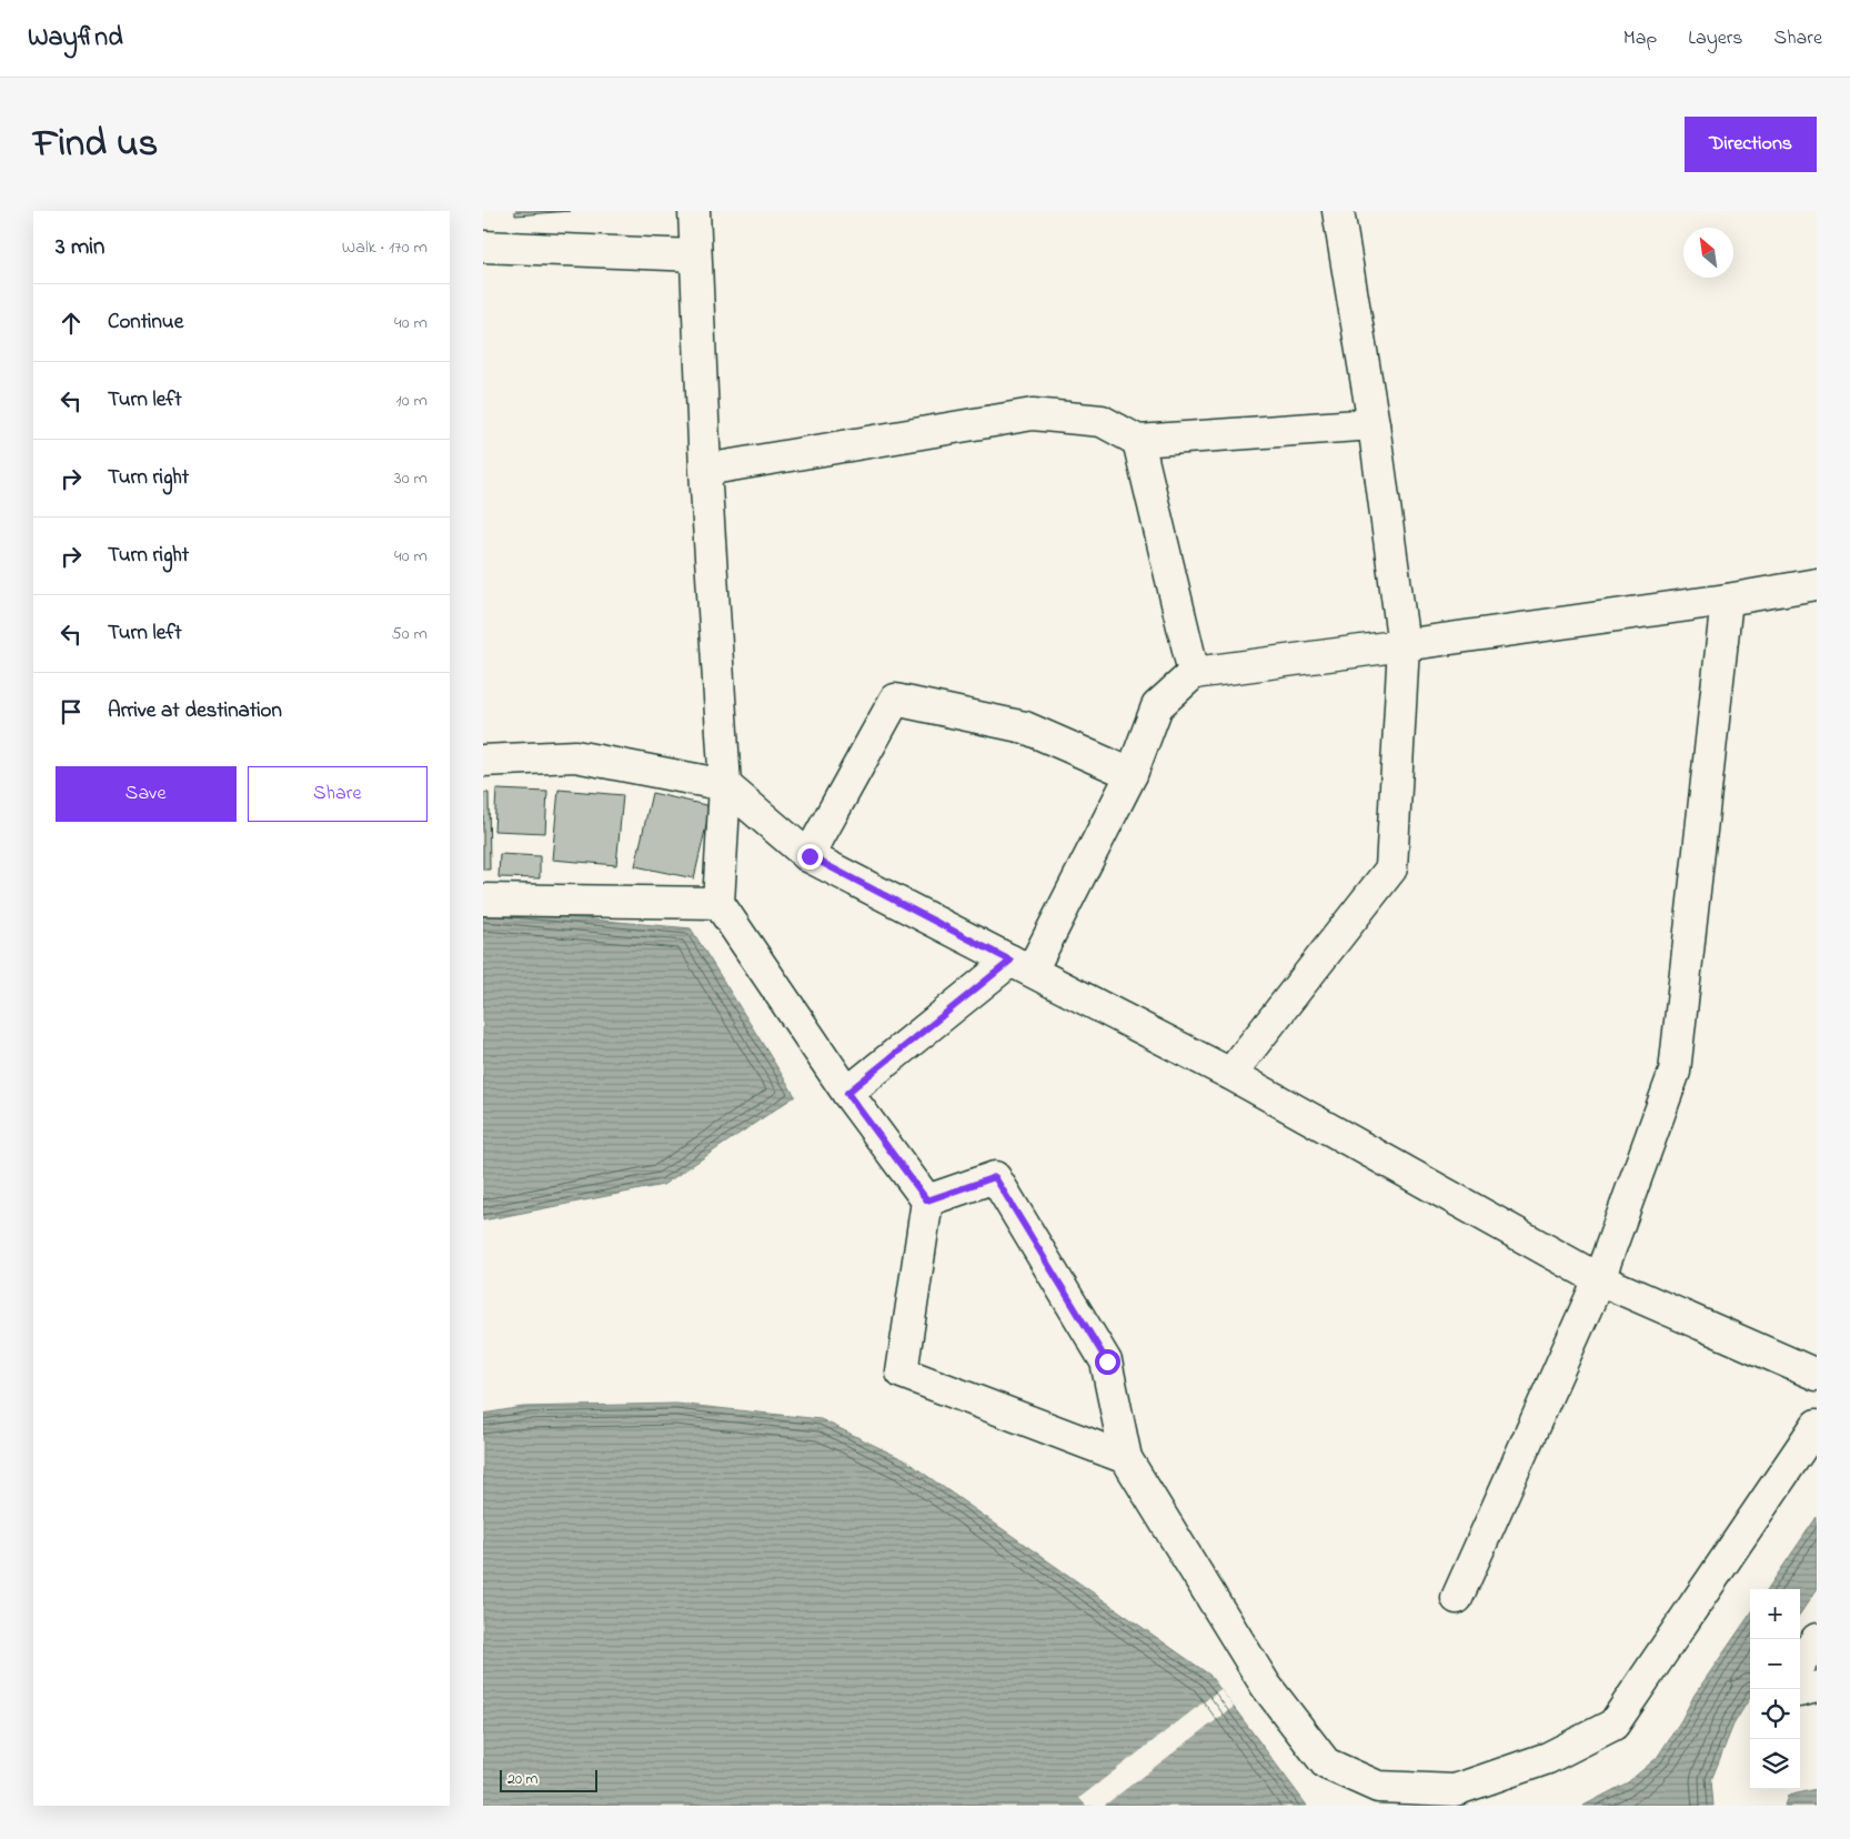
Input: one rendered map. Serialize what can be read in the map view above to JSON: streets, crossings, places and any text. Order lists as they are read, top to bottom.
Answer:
{
  "scale_bar": "20 m",
  "north": "top left",
  "page": {
    "header": "Wayfind",
    "nav": ["Map", "Layers", "Share"],
    "title": "Find us",
    "buttons": [
      "Directions",
      ["Save", "Share"]
    ],
    "heading": ["3 min", "Walk · 170 m"],
    "list": [
      ["Continue", "40 m"],
      ["Turn left", "10 m"],
      ["Turn right", "30 m"],
      ["Turn right", "40 m"],
      ["Turn left", "50 m"],
      "Arrive at destination"
    ],
    "map_buttons": ["+", "−"],
    "scale": "20 m"
  }
}
